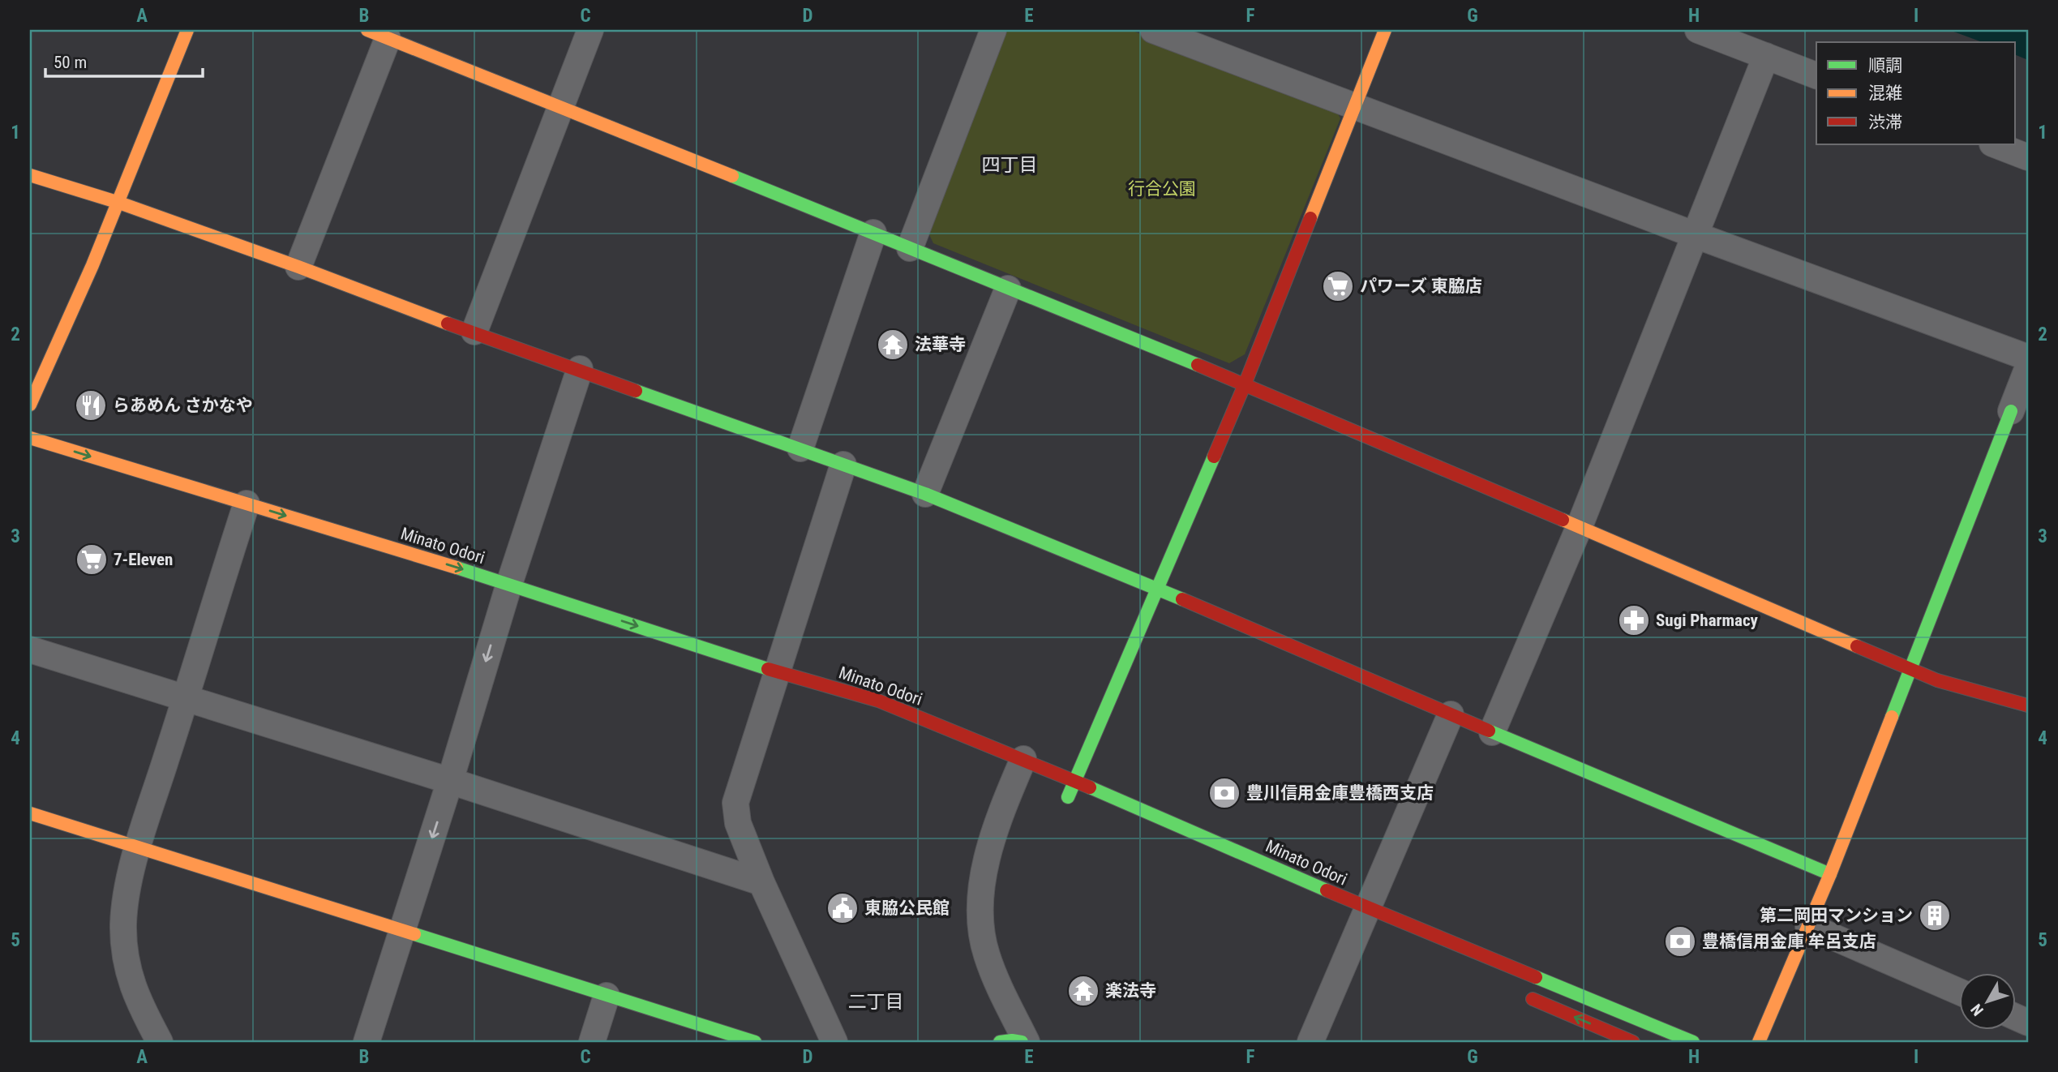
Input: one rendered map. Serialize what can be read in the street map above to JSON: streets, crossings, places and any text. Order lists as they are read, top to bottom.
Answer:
{
  "streets": {
    "street": ["Minato Odori"]
  },
  "one_way": ["Minato Odori"],
  "districts": ["四丁目", "二丁目"],
  "parks": ["行合公園"],
  "places": {
    "supermarket": ["パワーズ 東脇店", "7-Eleven"],
    "temple": ["法華寺", "楽法寺"],
    "restaurant": ["らあめん さかなや"],
    "pharmacy": ["Sugi Pharmacy"],
    "bank": ["豊川信用金庫豊橋西支店", "豊橋信用金庫 牟呂支店"],
    "public building": ["東脇公民館"],
    "building": ["第二岡田マンション"]
  },
  "legend": ["順調", "混雑", "渋滞"],
  "scale_bar": "50 m",
  "north": "bottom left",
  "grid": {
    "columns": [
      "A",
      "B",
      "C",
      "D",
      "E",
      "F",
      "G",
      "H",
      "I"
    ],
    "rows": [
      "1",
      "2",
      "3",
      "4",
      "5"
    ]
  }
}
